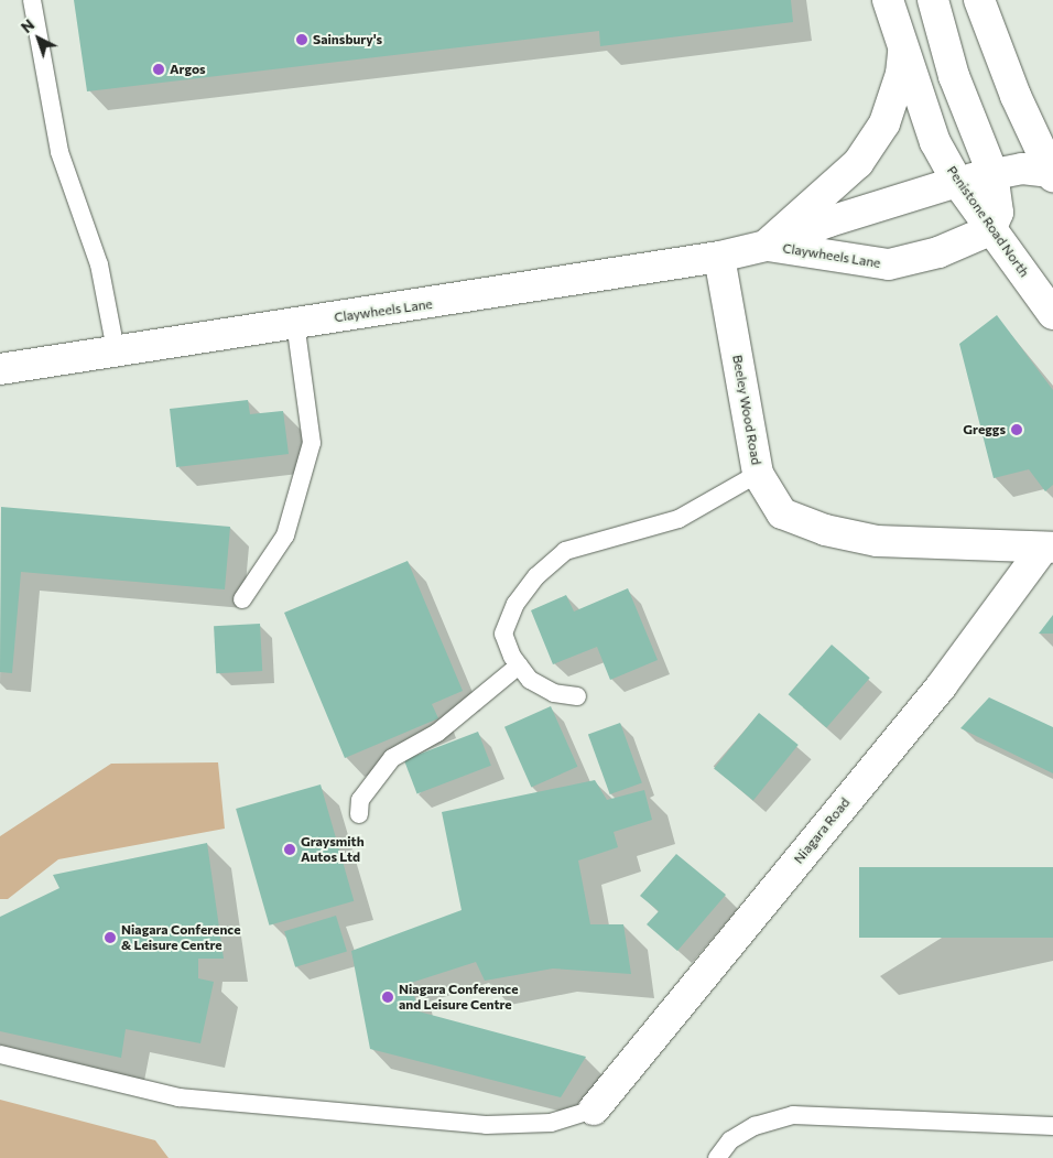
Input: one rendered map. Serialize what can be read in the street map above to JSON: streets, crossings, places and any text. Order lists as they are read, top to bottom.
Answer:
{
  "streets": {
    "main road": [
      "Penistone Road North",
      "Claywheels Lane",
      "Beeley Wood Road",
      "Niagara Road"
    ]
  },
  "crossings": [
    ["Penistone Road North", "Claywheels Lane"],
    ["Claywheels Lane", "Beeley Wood Road"],
    ["Beeley Wood Road", "Niagara Road"]
  ],
  "places": [
    "Sainsbury's",
    "Argos",
    "Greggs",
    "Graysmith Autos Ltd",
    "Niagara Conference & Leisure Centre",
    "Niagara Conference and Leisure Centre"
  ],
  "north": "top left"
}
